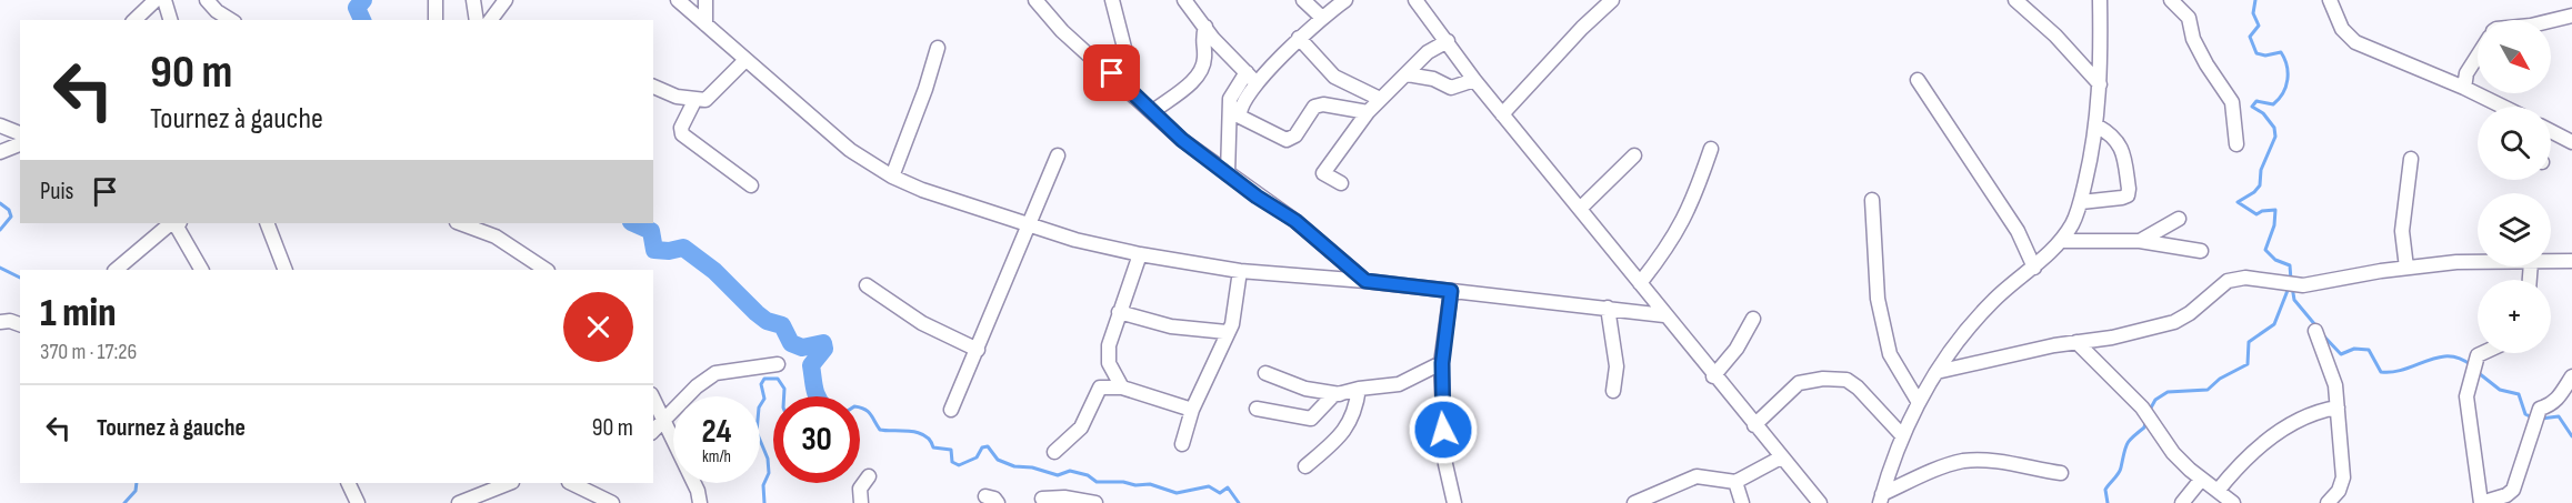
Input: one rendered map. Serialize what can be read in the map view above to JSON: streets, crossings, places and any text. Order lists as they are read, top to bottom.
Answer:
{
  "north": "bottom right",
  "page": {
    "map_buttons": "+",
    "turn": ["90 m", "Tournez à gauche"],
    "then": "Puis",
    "heading": ["1 min", "370 m · 17:26"],
    "list": [
      {
        "name": "Tournez à gauche",
        "value": "90 m"
      }
    ],
    "speed": "24 km/h",
    "limit": "30"
  }
}
